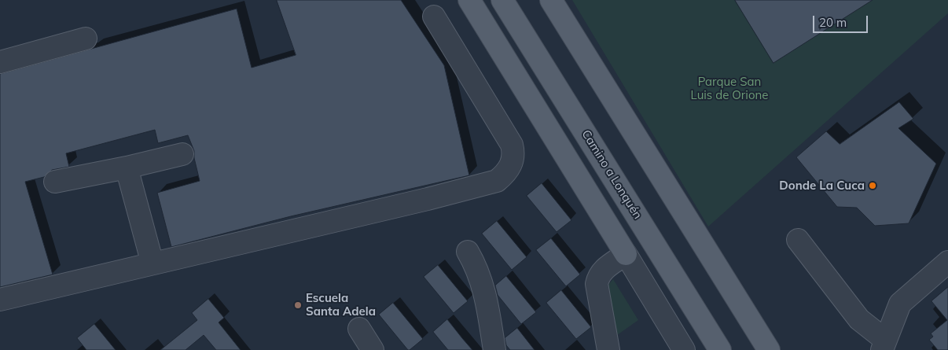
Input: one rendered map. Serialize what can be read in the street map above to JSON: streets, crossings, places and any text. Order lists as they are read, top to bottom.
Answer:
{
  "streets": {
    "main road": ["Camino a Lonquén"]
  },
  "parks": ["Parque San Luis de Orione"],
  "places": ["Donde La Cuca", "Escuela Santa Adela"],
  "scale_bar": "20 m"
}
